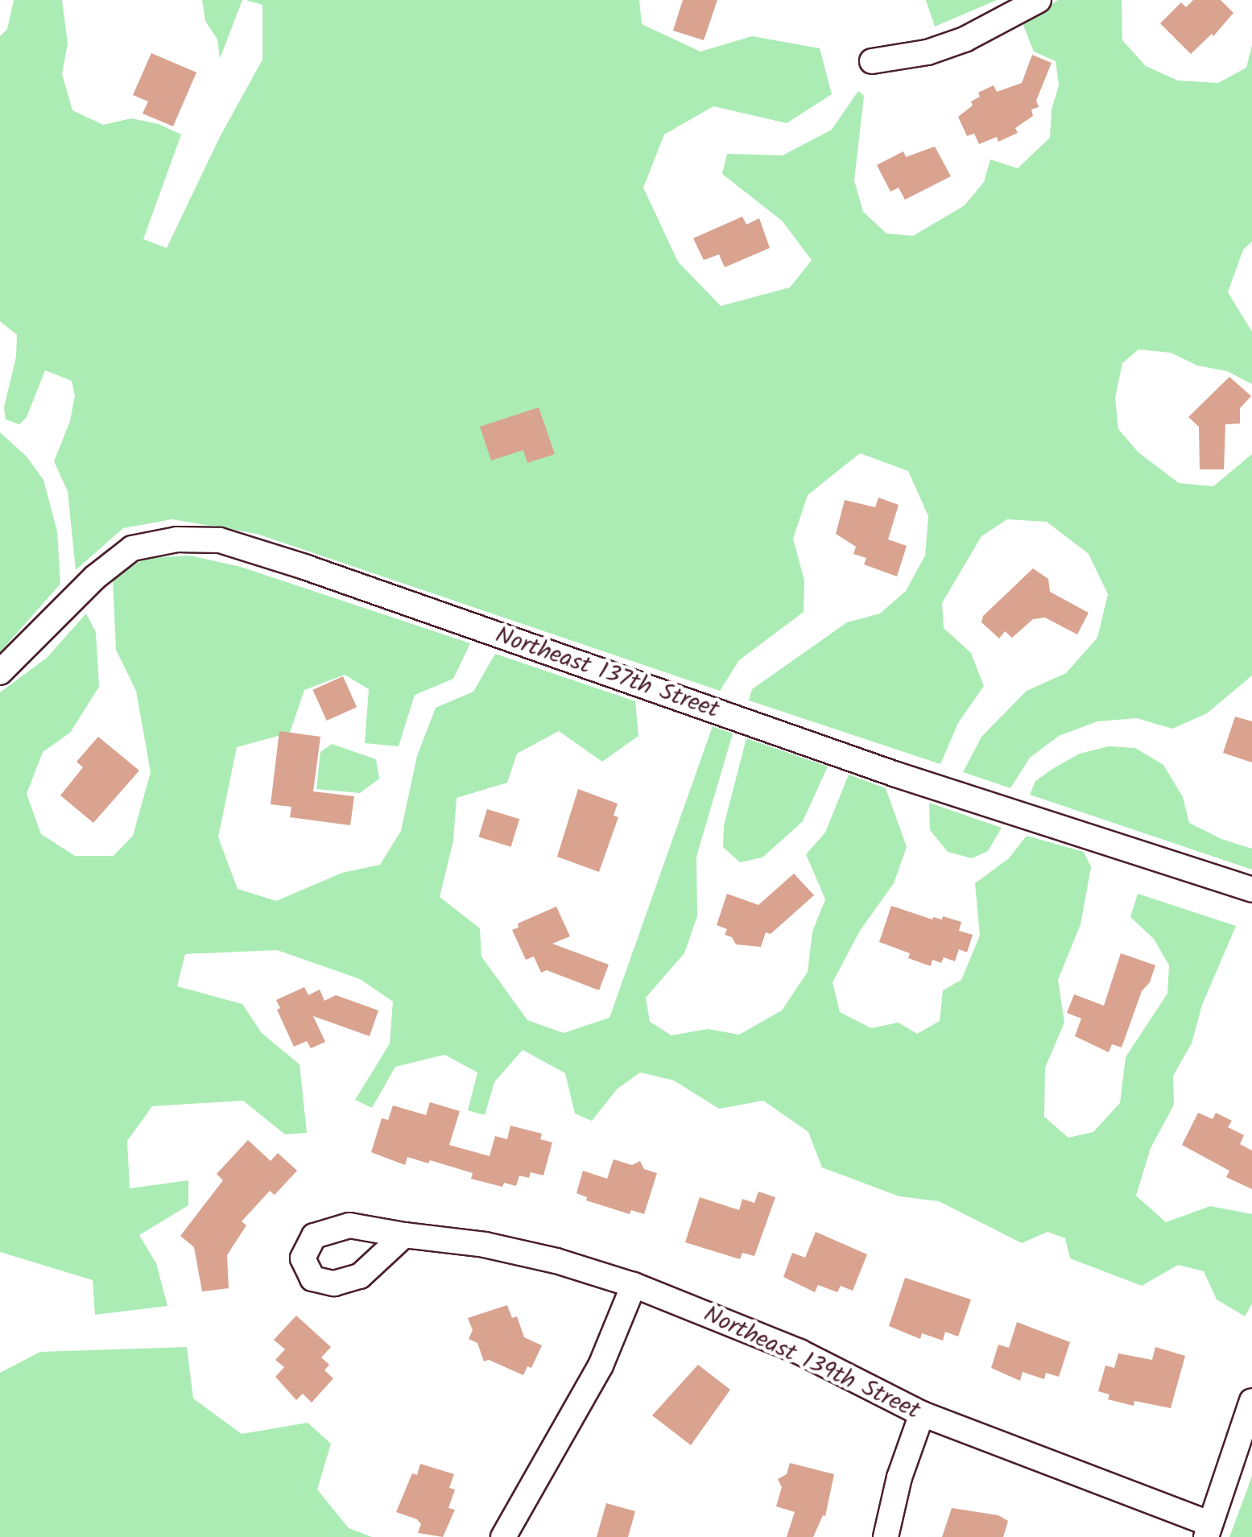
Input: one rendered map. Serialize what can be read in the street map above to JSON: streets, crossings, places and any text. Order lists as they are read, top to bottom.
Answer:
{
  "streets": {
    "street": ["Northeast 137th Street", "Northeast 139th Street"]
  }
}
